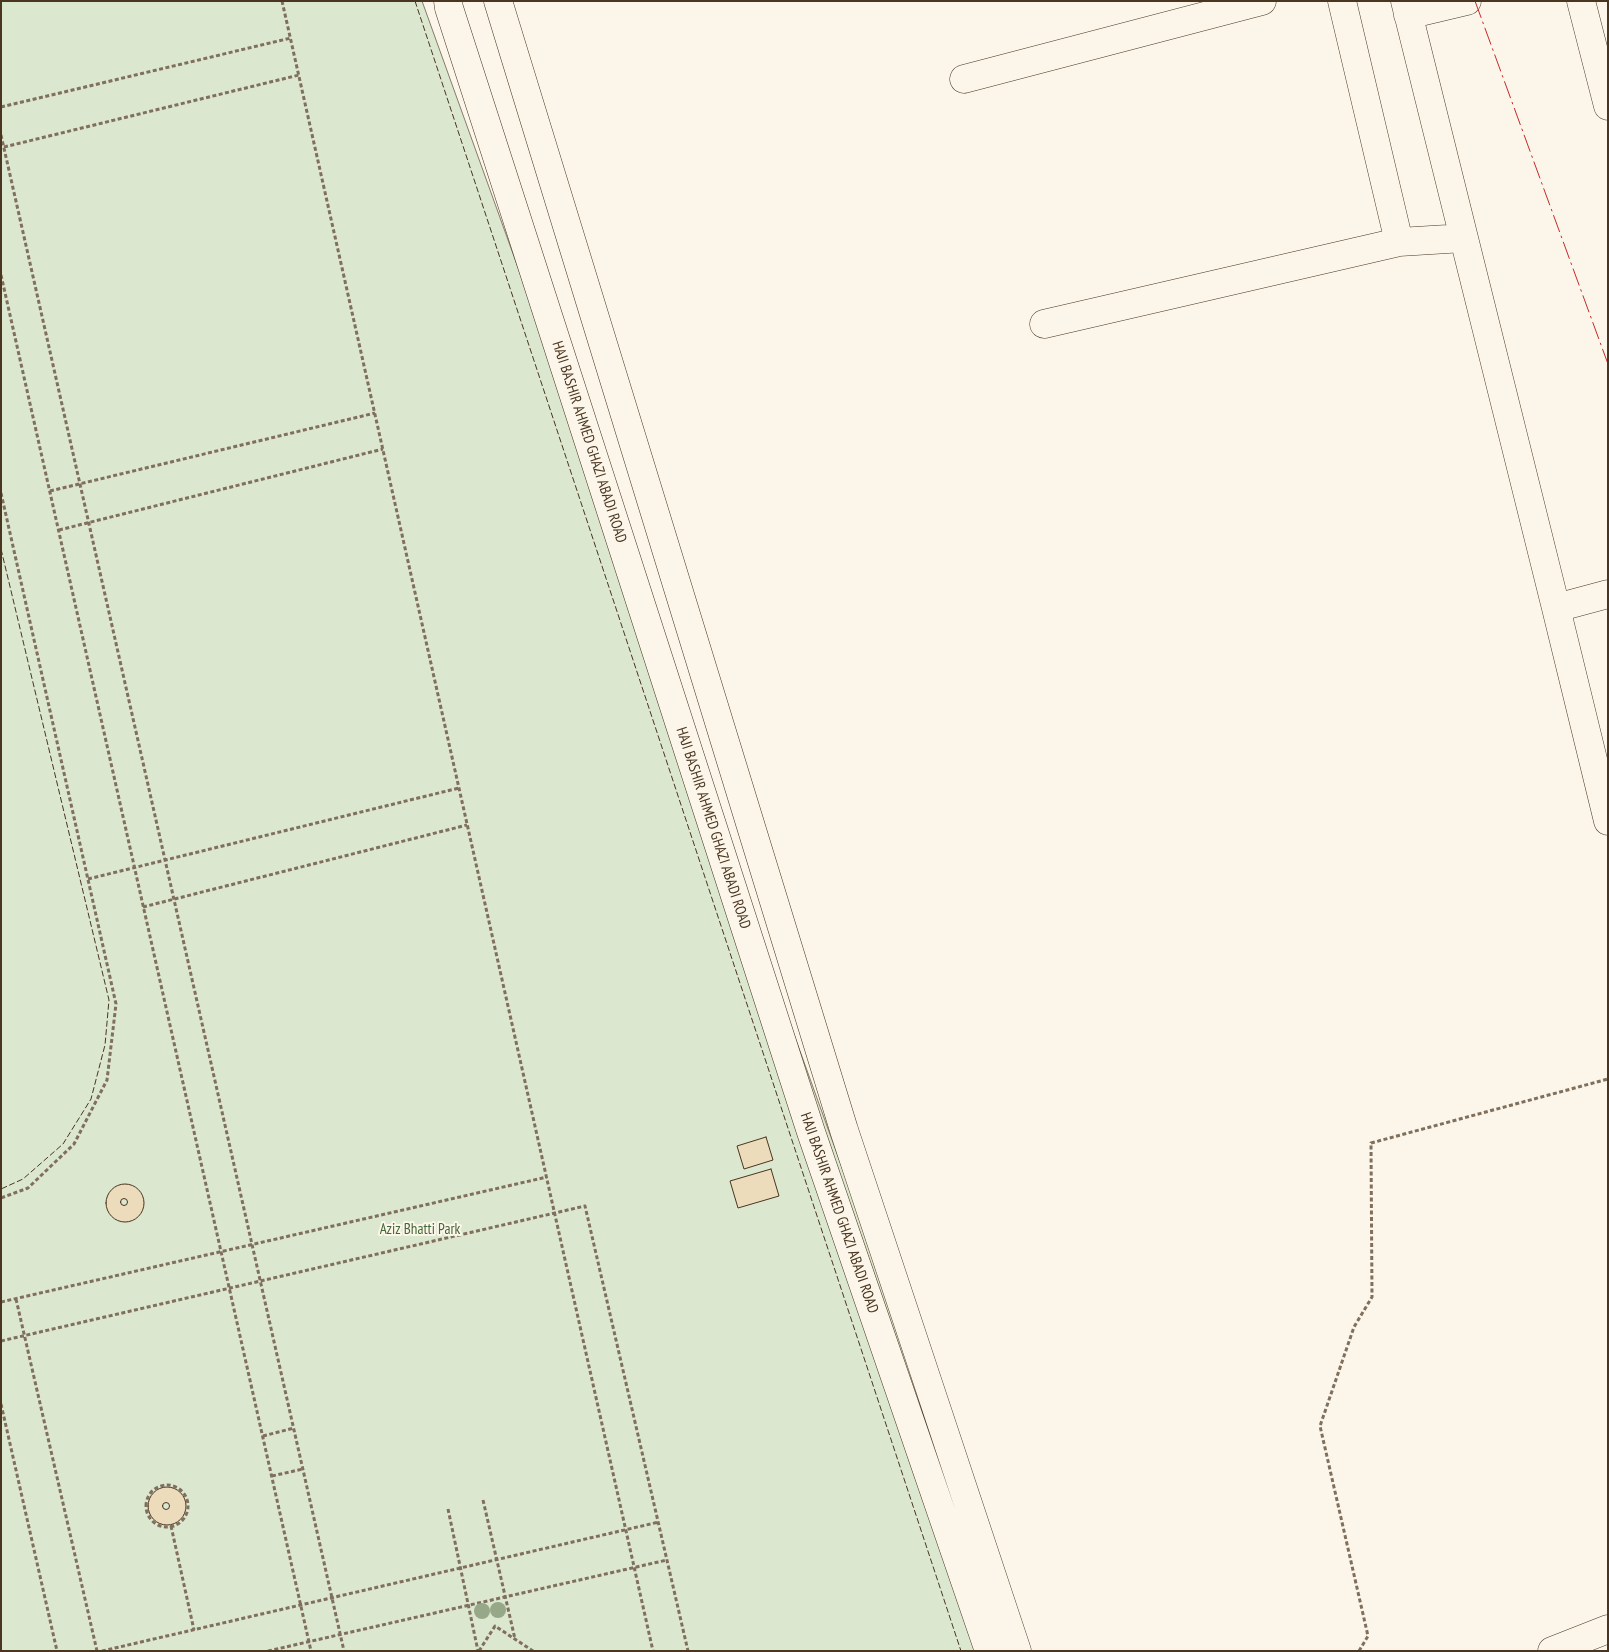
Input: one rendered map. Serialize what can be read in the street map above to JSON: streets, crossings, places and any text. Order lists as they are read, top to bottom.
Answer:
{
  "streets": {
    "street": ["HAJI BASHIR AHMED GHAZI ABADI ROAD"]
  },
  "parks": ["Aziz Bhatti Park"]
}
